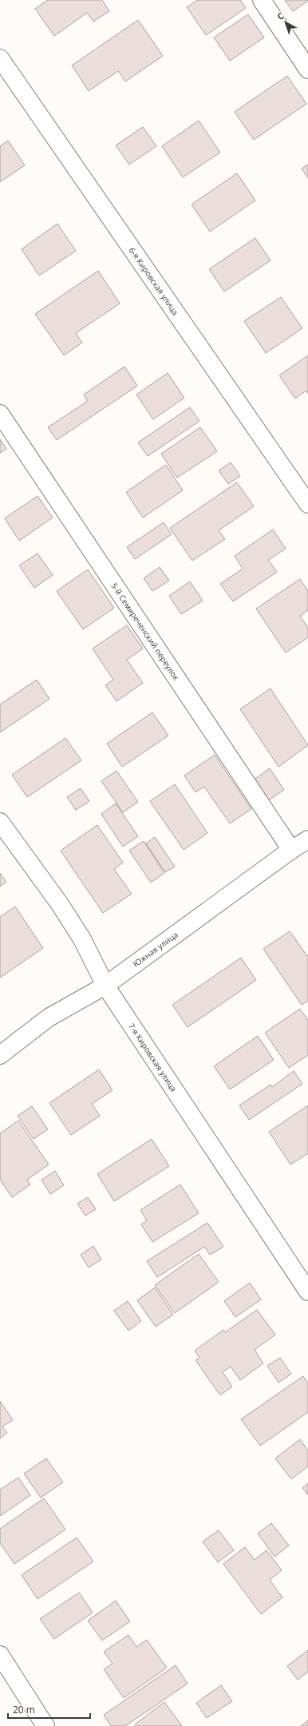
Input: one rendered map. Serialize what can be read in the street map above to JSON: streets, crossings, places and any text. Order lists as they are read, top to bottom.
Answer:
{
  "streets": {
    "street": [
      "6-я Кировская улица",
      "5-й Семиреченский переулок",
      "Южная улица",
      "7-я Кировская улица"
    ]
  },
  "crossings": [
    ["5-й Семиреченский переулок", "Южная улица"],
    ["Южная улица", "7-я Кировская улица"]
  ],
  "scale_bar": "20 m",
  "north": "top left"
}
